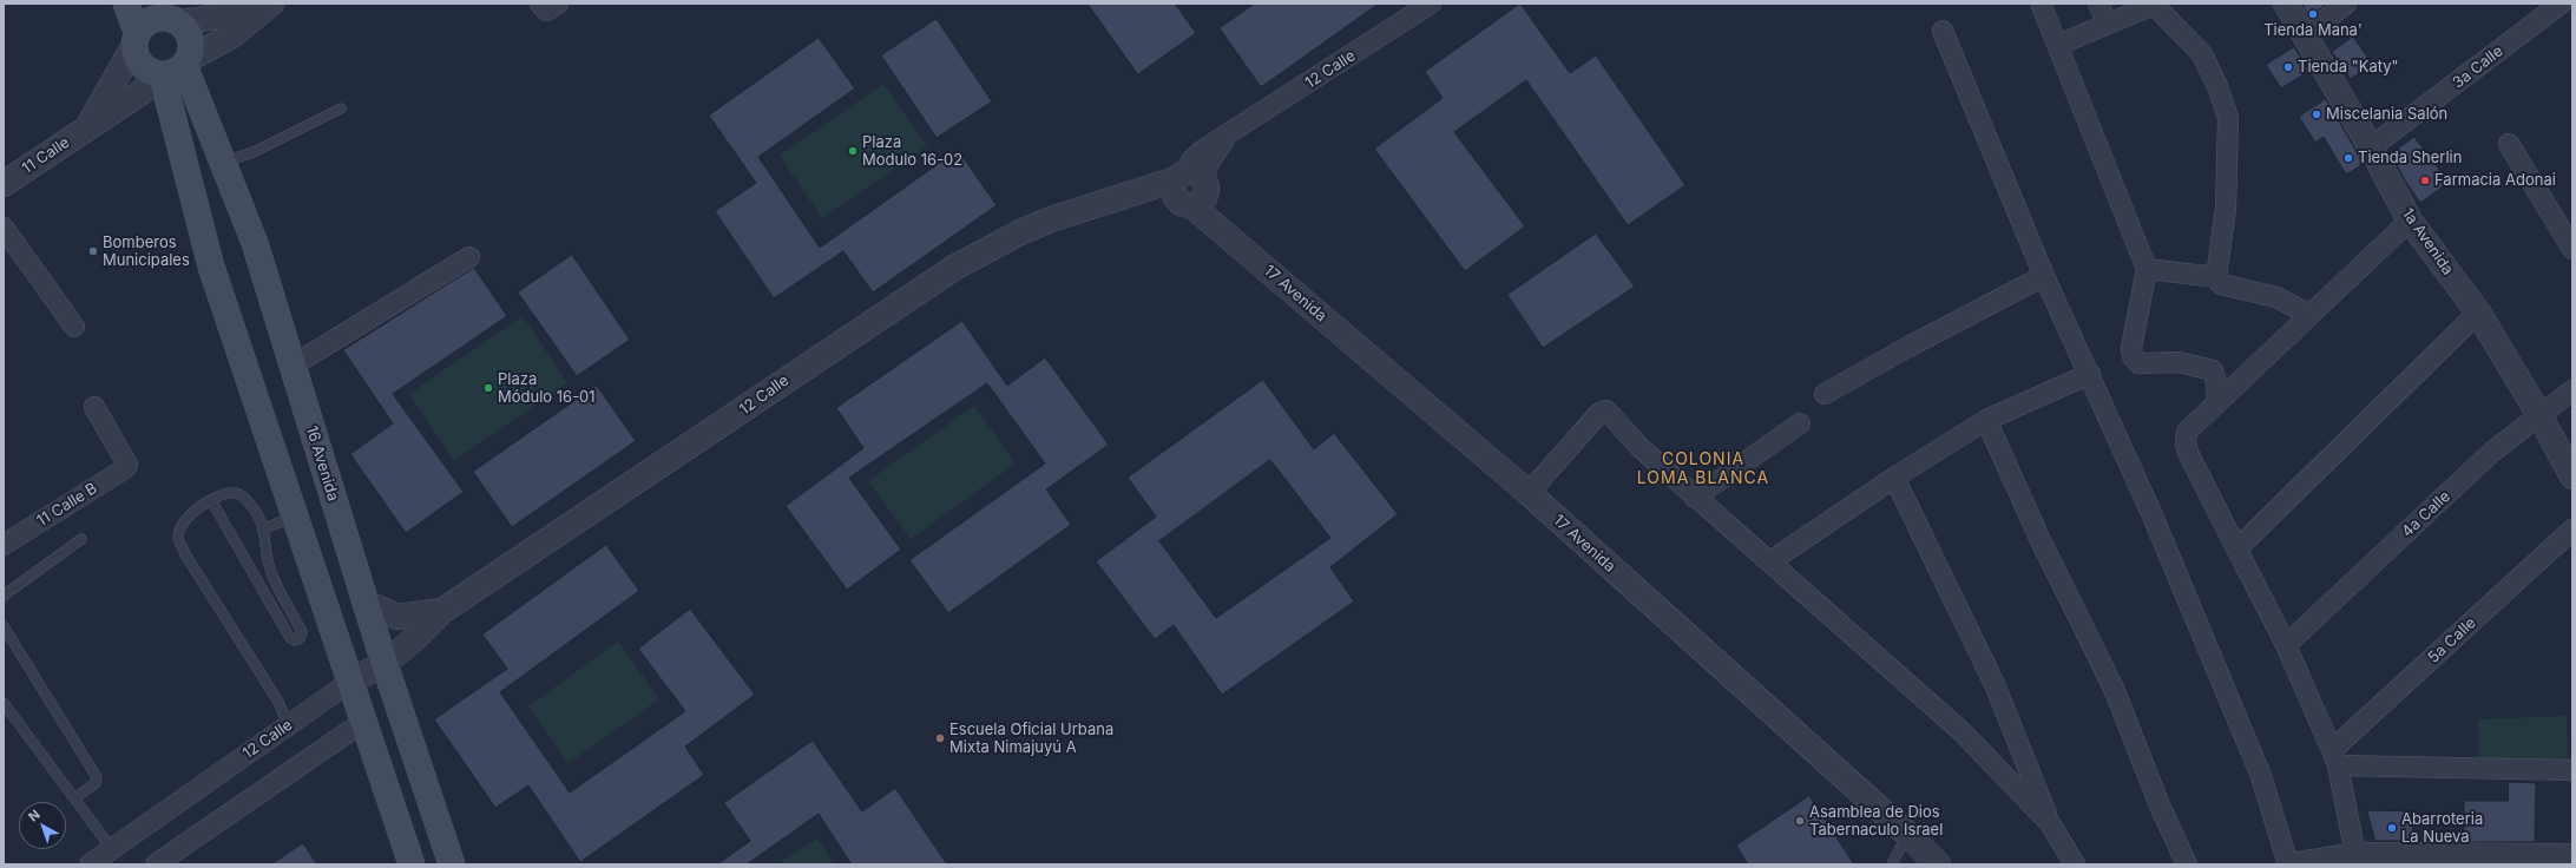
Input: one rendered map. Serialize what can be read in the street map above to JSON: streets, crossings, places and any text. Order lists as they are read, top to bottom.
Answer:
{
  "streets": {
    "main road": ["16 Avenida"],
    "street": [
      "3a Calle",
      "12 Calle",
      "11 Calle",
      "1a Avenida",
      "17 Avenida",
      "11 Calle B",
      "4a Calle",
      "5a Calle"
    ]
  },
  "crossings": [
    ["3a Calle", "1a Avenida"],
    ["12 Calle", "17 Avenida"],
    ["12 Calle", "16 Avenida"],
    ["11 Calle", "16 Avenida"],
    ["1a Avenida", "4a Calle"]
  ],
  "districts": ["COLONIA LOMA BLANCA"],
  "places": [
    "Tienda Mana'",
    "Tienda \"Katy\"",
    "Miscelania Salón",
    "Plaza Modulo 16-02",
    "Tienda Sherlin",
    "Farmacia Adonai",
    "Bomberos Municipales",
    "Plaza Módulo 16-01",
    "Escuela Oficial Urbana Mixta Nimajuyú A",
    "Asamblea de Dios Tabernaculo Israel",
    "Abarroteria La Nueva"
  ],
  "north": "top left"
}
